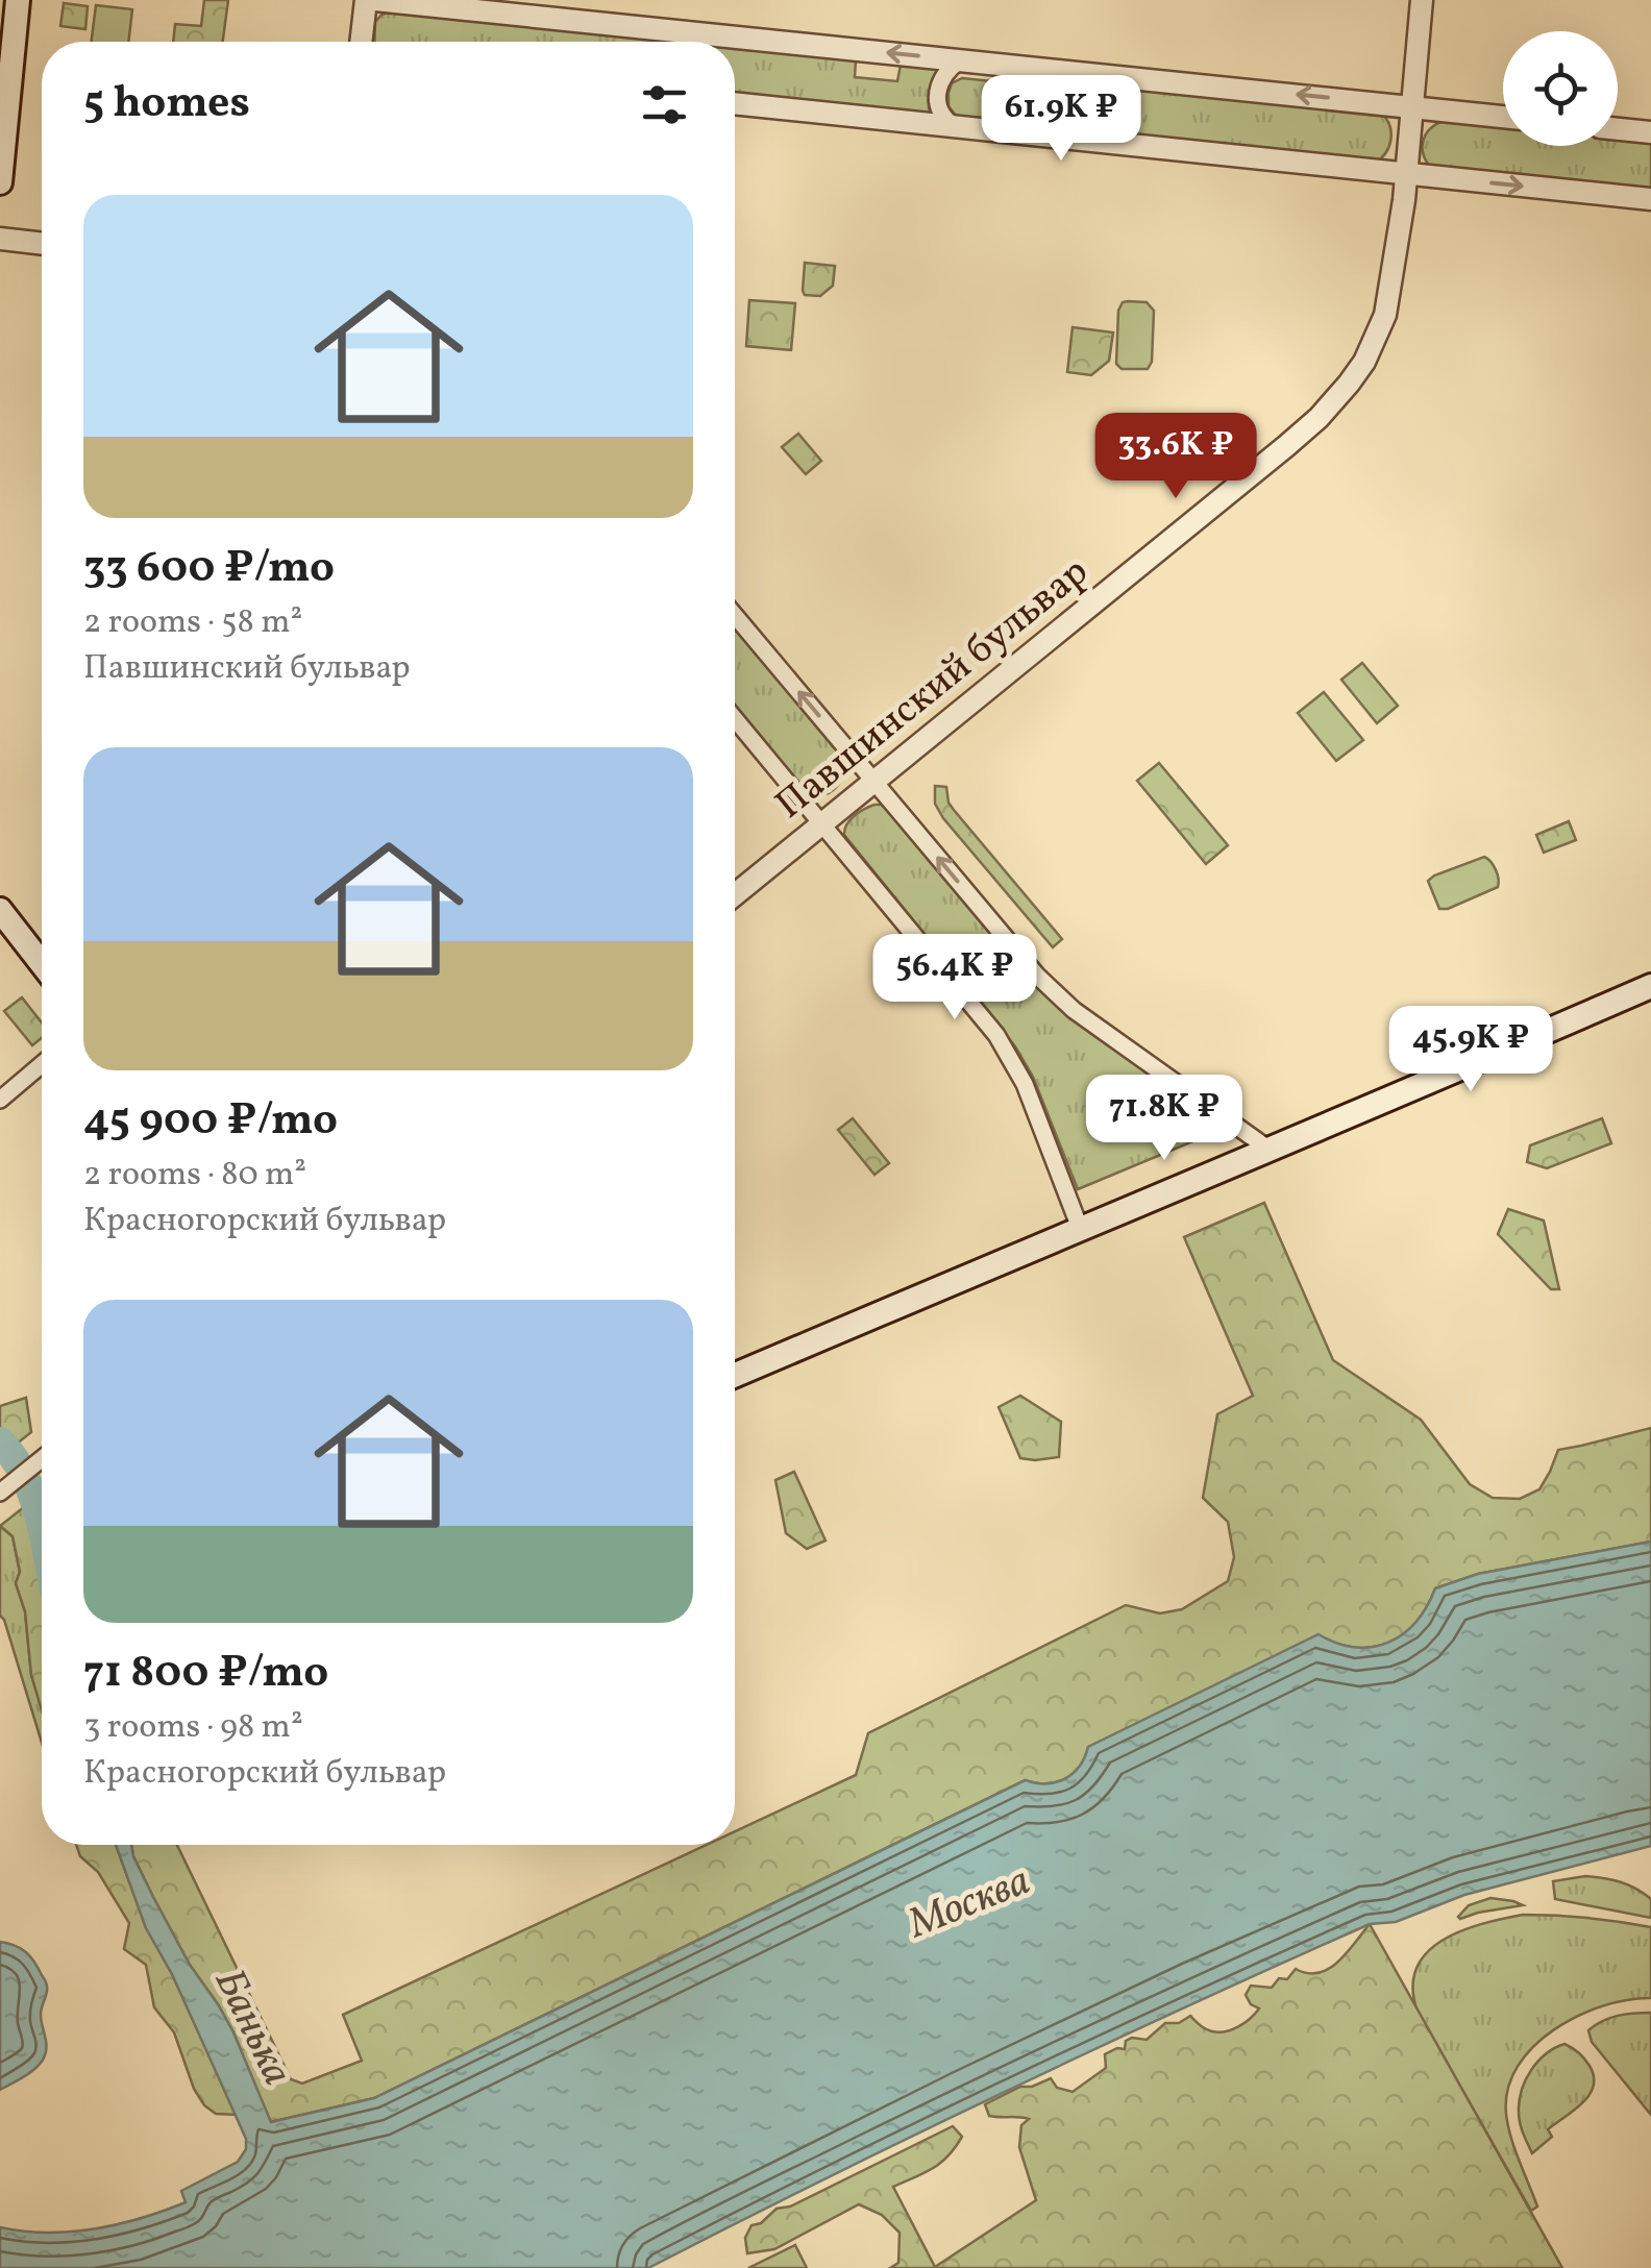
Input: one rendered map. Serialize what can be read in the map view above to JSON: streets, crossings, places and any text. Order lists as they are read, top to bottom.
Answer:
{
  "streets": {
    "street": ["Павшинский бульвар"]
  },
  "water": ["Москва", "Банька"],
  "page": {
    "heading": "5 homes",
    "price": [
      "61.9K ₽",
      "33.6K ₽",
      "56.4K ₽",
      "45.9K ₽",
      "71.8K ₽"
    ],
    "list": [
      {
        "name": "33 600 ₽/mo",
        "note": "2 rooms · 58 m² · Павшинский бульвар"
      },
      {
        "name": "45 900 ₽/mo",
        "note": "2 rooms · 80 m² · Красногорский бульвар"
      },
      {
        "name": "71 800 ₽/mo",
        "note": "3 rooms · 98 m² · Красногорский бульвар"
      }
    ]
  }
}
